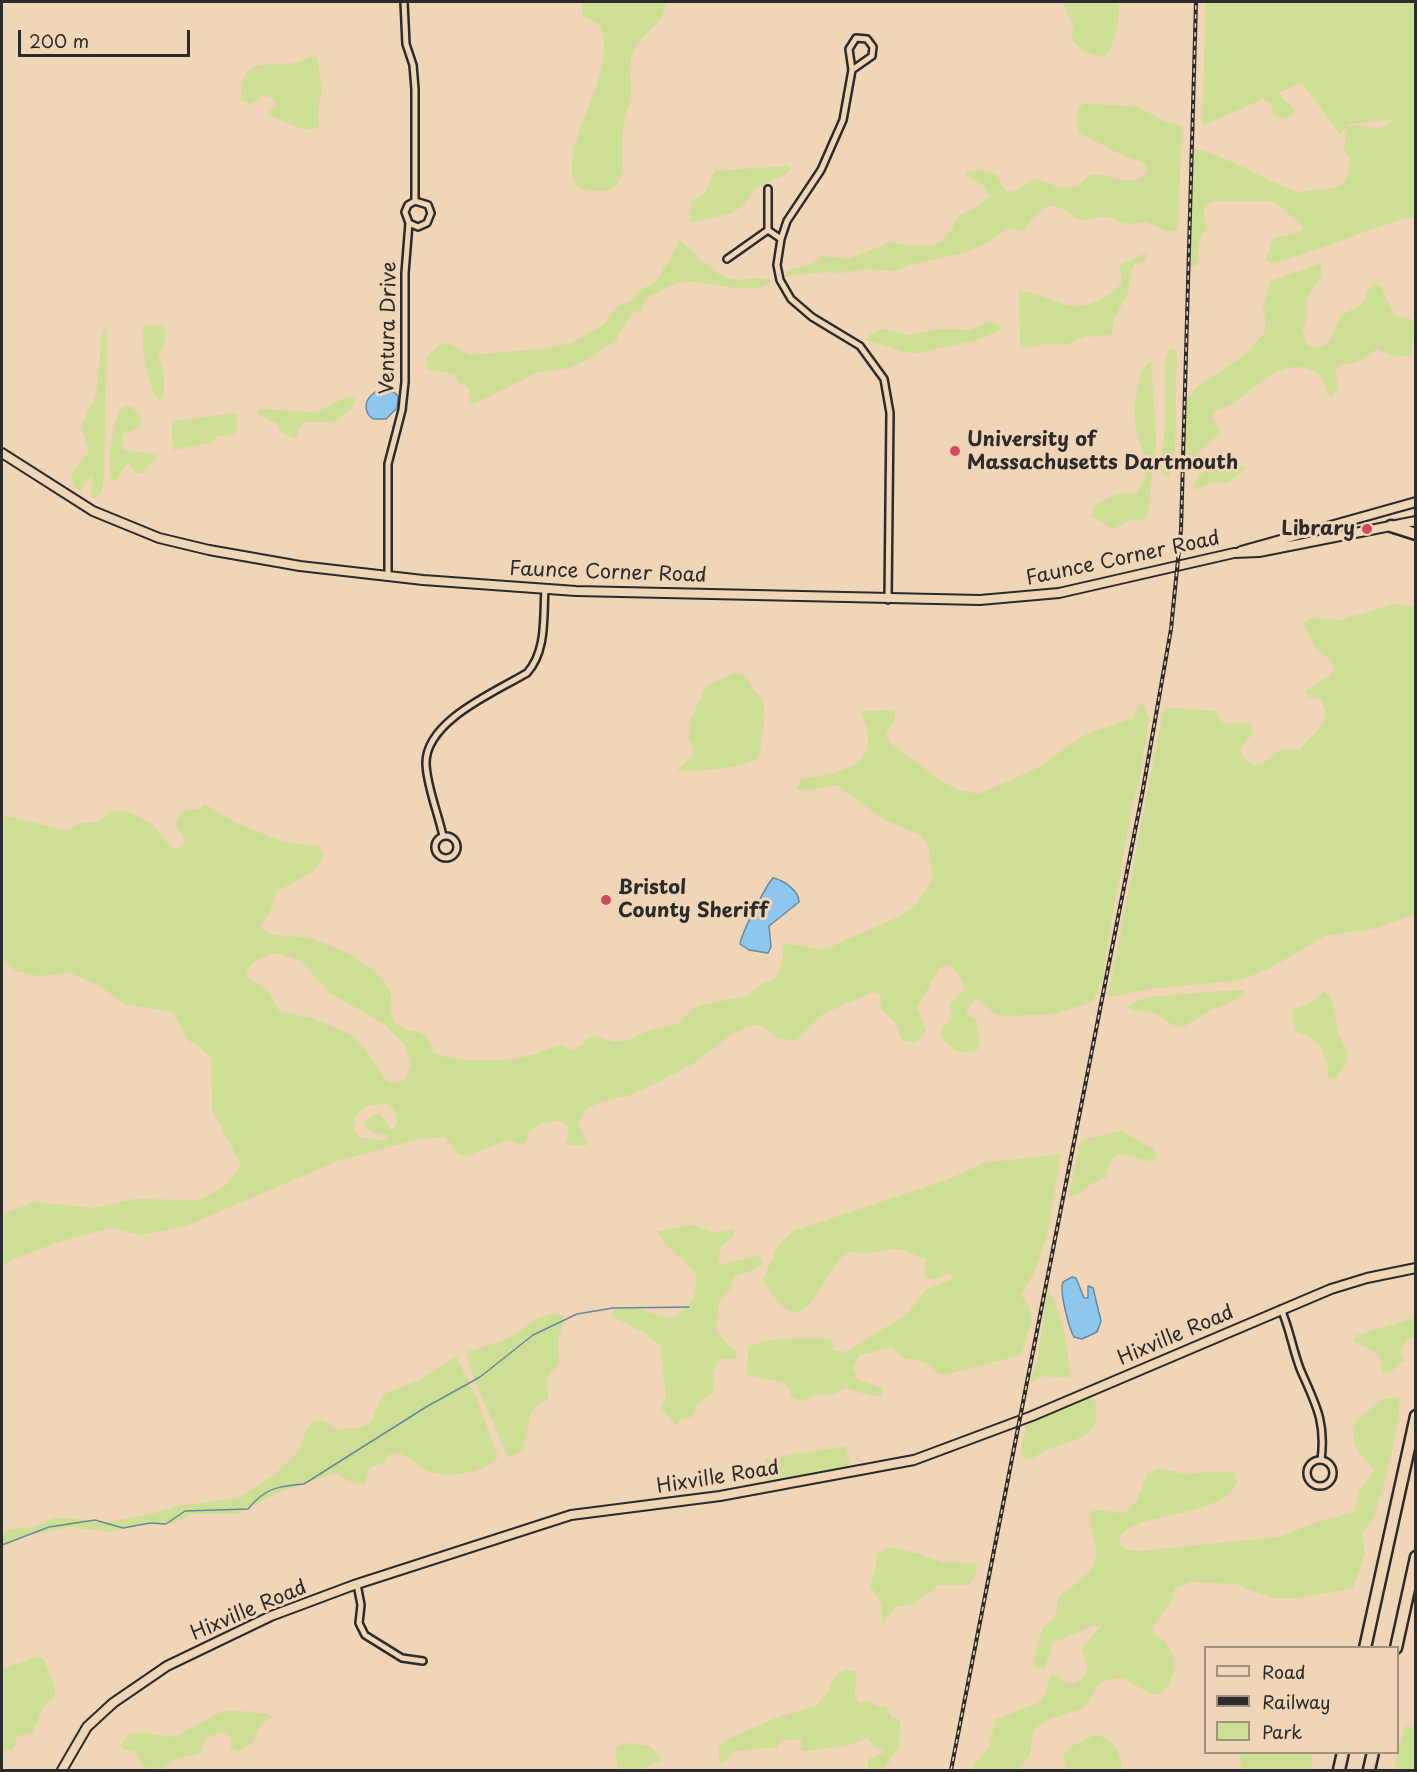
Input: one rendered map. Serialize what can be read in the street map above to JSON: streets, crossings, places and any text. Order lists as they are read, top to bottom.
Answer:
{
  "streets": {
    "main road": ["Faunce Corner Road", "Hixville Road"],
    "street": ["Ventura Drive"]
  },
  "crossings": [
    ["Ventura Drive", "Faunce Corner Road"]
  ],
  "places": ["University of Massachusetts Dartmouth", "Library", "Bristol County Sheriff"],
  "legend": ["Road", "Railway", "Park"],
  "scale_bar": "200 m"
}
